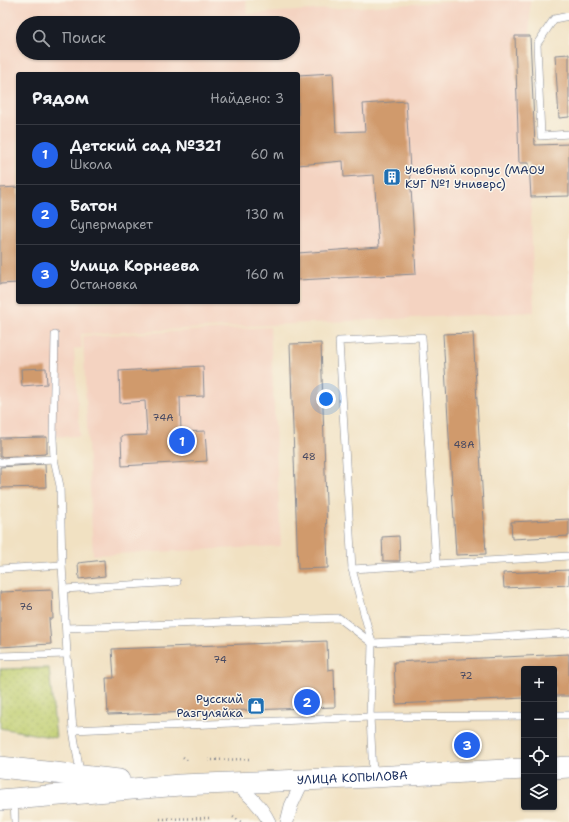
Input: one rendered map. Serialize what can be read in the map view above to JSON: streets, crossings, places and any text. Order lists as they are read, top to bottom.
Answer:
{
  "streets": {
    "main road": ["УЛИЦА КОПЫЛОВА"]
  },
  "places": {
    "building": ["Учебный корпус (МАОУ КУГ №1 Универс)"],
    "shop": ["Русский Разгуляйка"]
  },
  "house_numbers": [
    "74А",
    "48А",
    "48",
    "76",
    "74",
    "72"
  ],
  "page": {
    "search": "Поиск",
    "heading": ["Рядом", "Найдено: 3"],
    "list": [
      {
        "mark": "1",
        "name": "Детский сад №321",
        "note": "Школа",
        "value": "60 m"
      },
      {
        "mark": "2",
        "name": "Батон",
        "note": "Супермаркет",
        "value": "130 m"
      },
      {
        "mark": "3",
        "name": "Улица Корнеева",
        "note": "Остановка",
        "value": "160 m"
      }
    ],
    "pins": ["1", "2", "3"],
    "map_buttons": ["+", "−"]
  }
}
